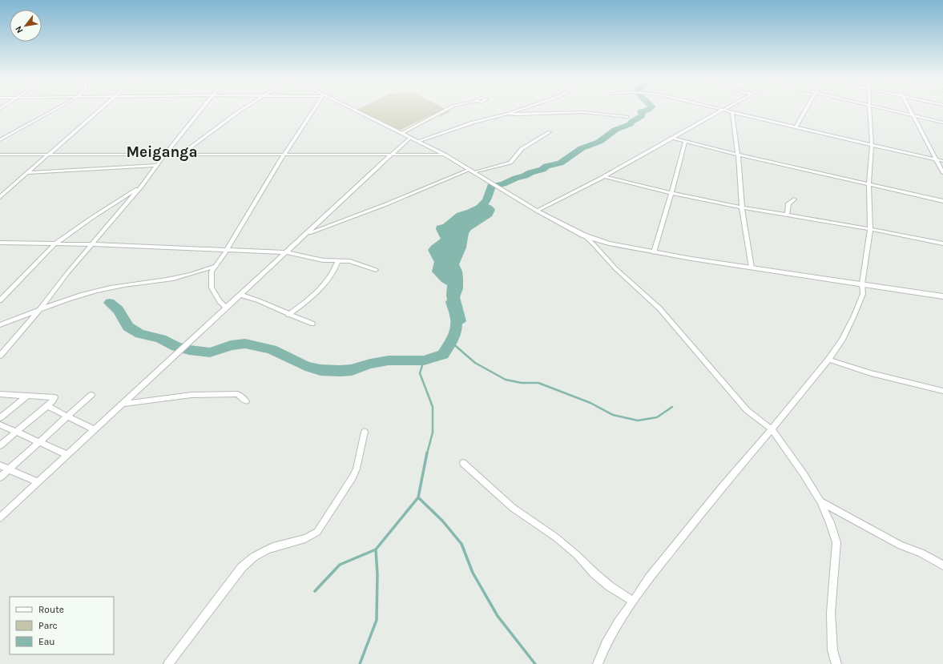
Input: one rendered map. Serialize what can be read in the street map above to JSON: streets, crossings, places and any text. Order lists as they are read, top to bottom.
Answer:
{
  "districts": ["Meiganga"],
  "legend": ["Route", "Parc", "Eau"],
  "north": "bottom left"
}
